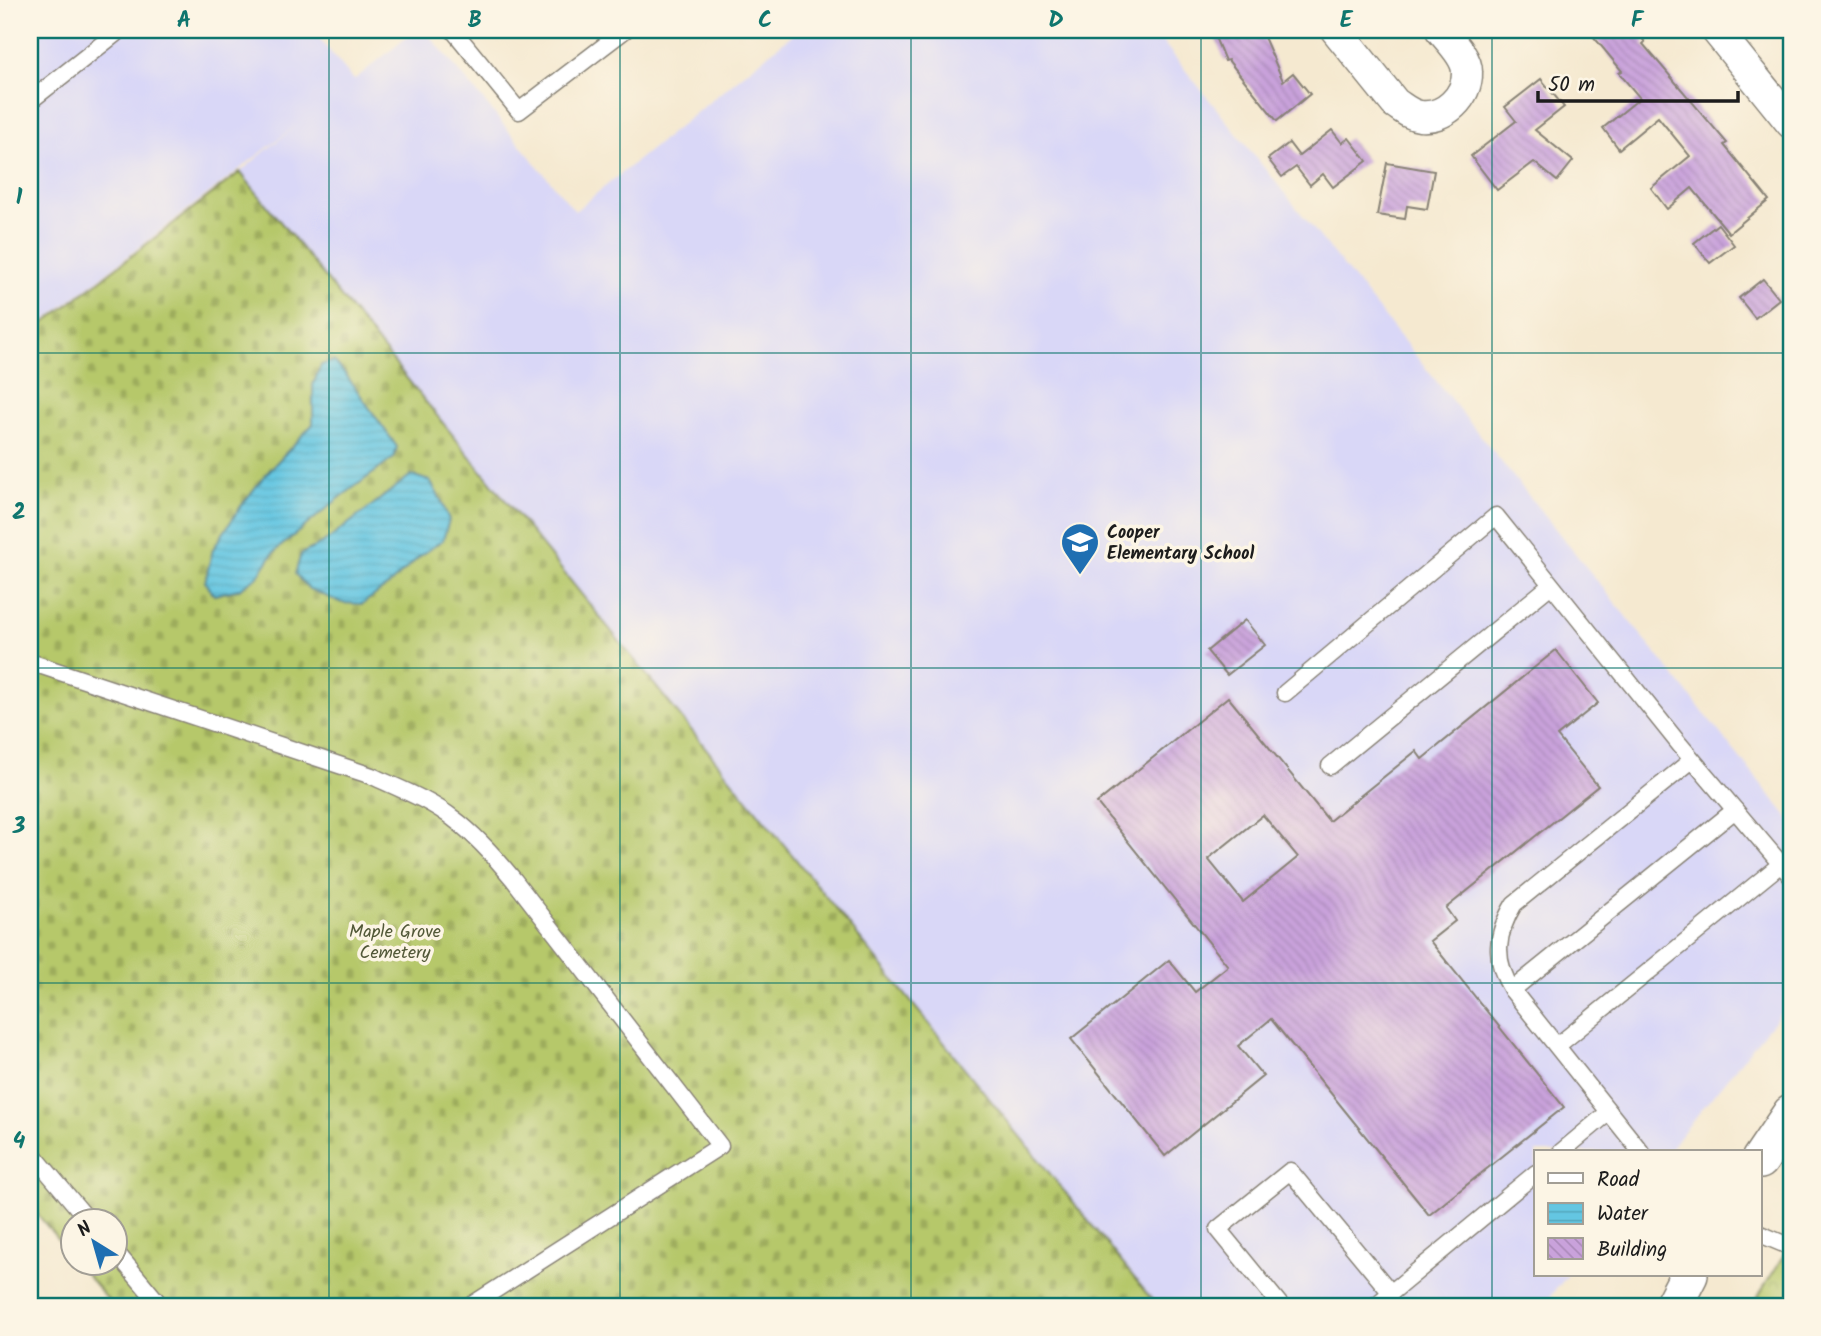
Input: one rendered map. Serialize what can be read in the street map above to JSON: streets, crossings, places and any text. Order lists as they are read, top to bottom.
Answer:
{
  "parks": ["Maple Grove Cemetery"],
  "places": {
    "school or university": ["Cooper Elementary School"]
  },
  "legend": ["Road", "Water", "Building"],
  "scale_bar": "50 m",
  "north": "top left",
  "grid": {
    "columns": [
      "A",
      "B",
      "C",
      "D",
      "E",
      "F"
    ],
    "rows": [
      "1",
      "2",
      "3",
      "4"
    ]
  }
}
